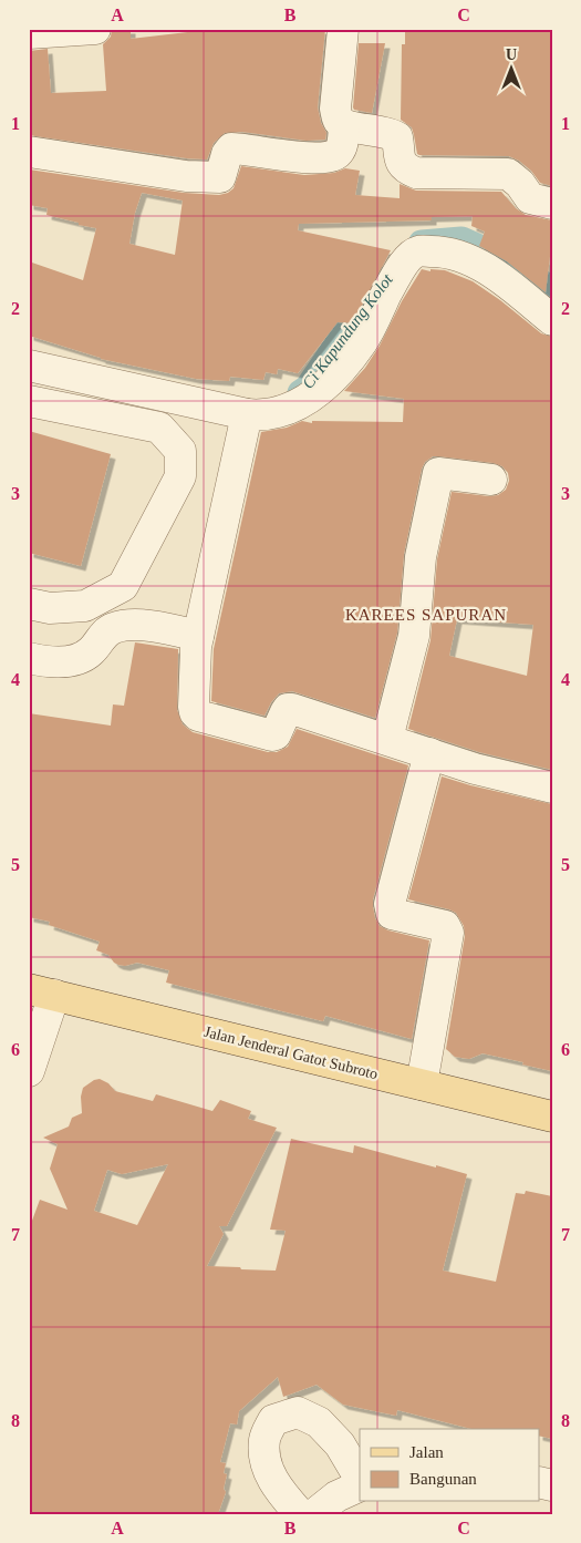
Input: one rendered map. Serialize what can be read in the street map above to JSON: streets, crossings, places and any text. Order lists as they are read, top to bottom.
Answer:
{
  "streets": {
    "main road": ["Jalan Jenderal Gatot Subroto"]
  },
  "districts": ["KAREES SAPURAN"],
  "water": ["Ci Kapundung Kolot"],
  "legend": ["Jalan", "Bangunan"],
  "north": "top",
  "grid": {
    "columns": ["A", "B", "C"],
    "rows": [
      "1",
      "2",
      "3",
      "4",
      "5",
      "6",
      "7",
      "8"
    ]
  }
}
